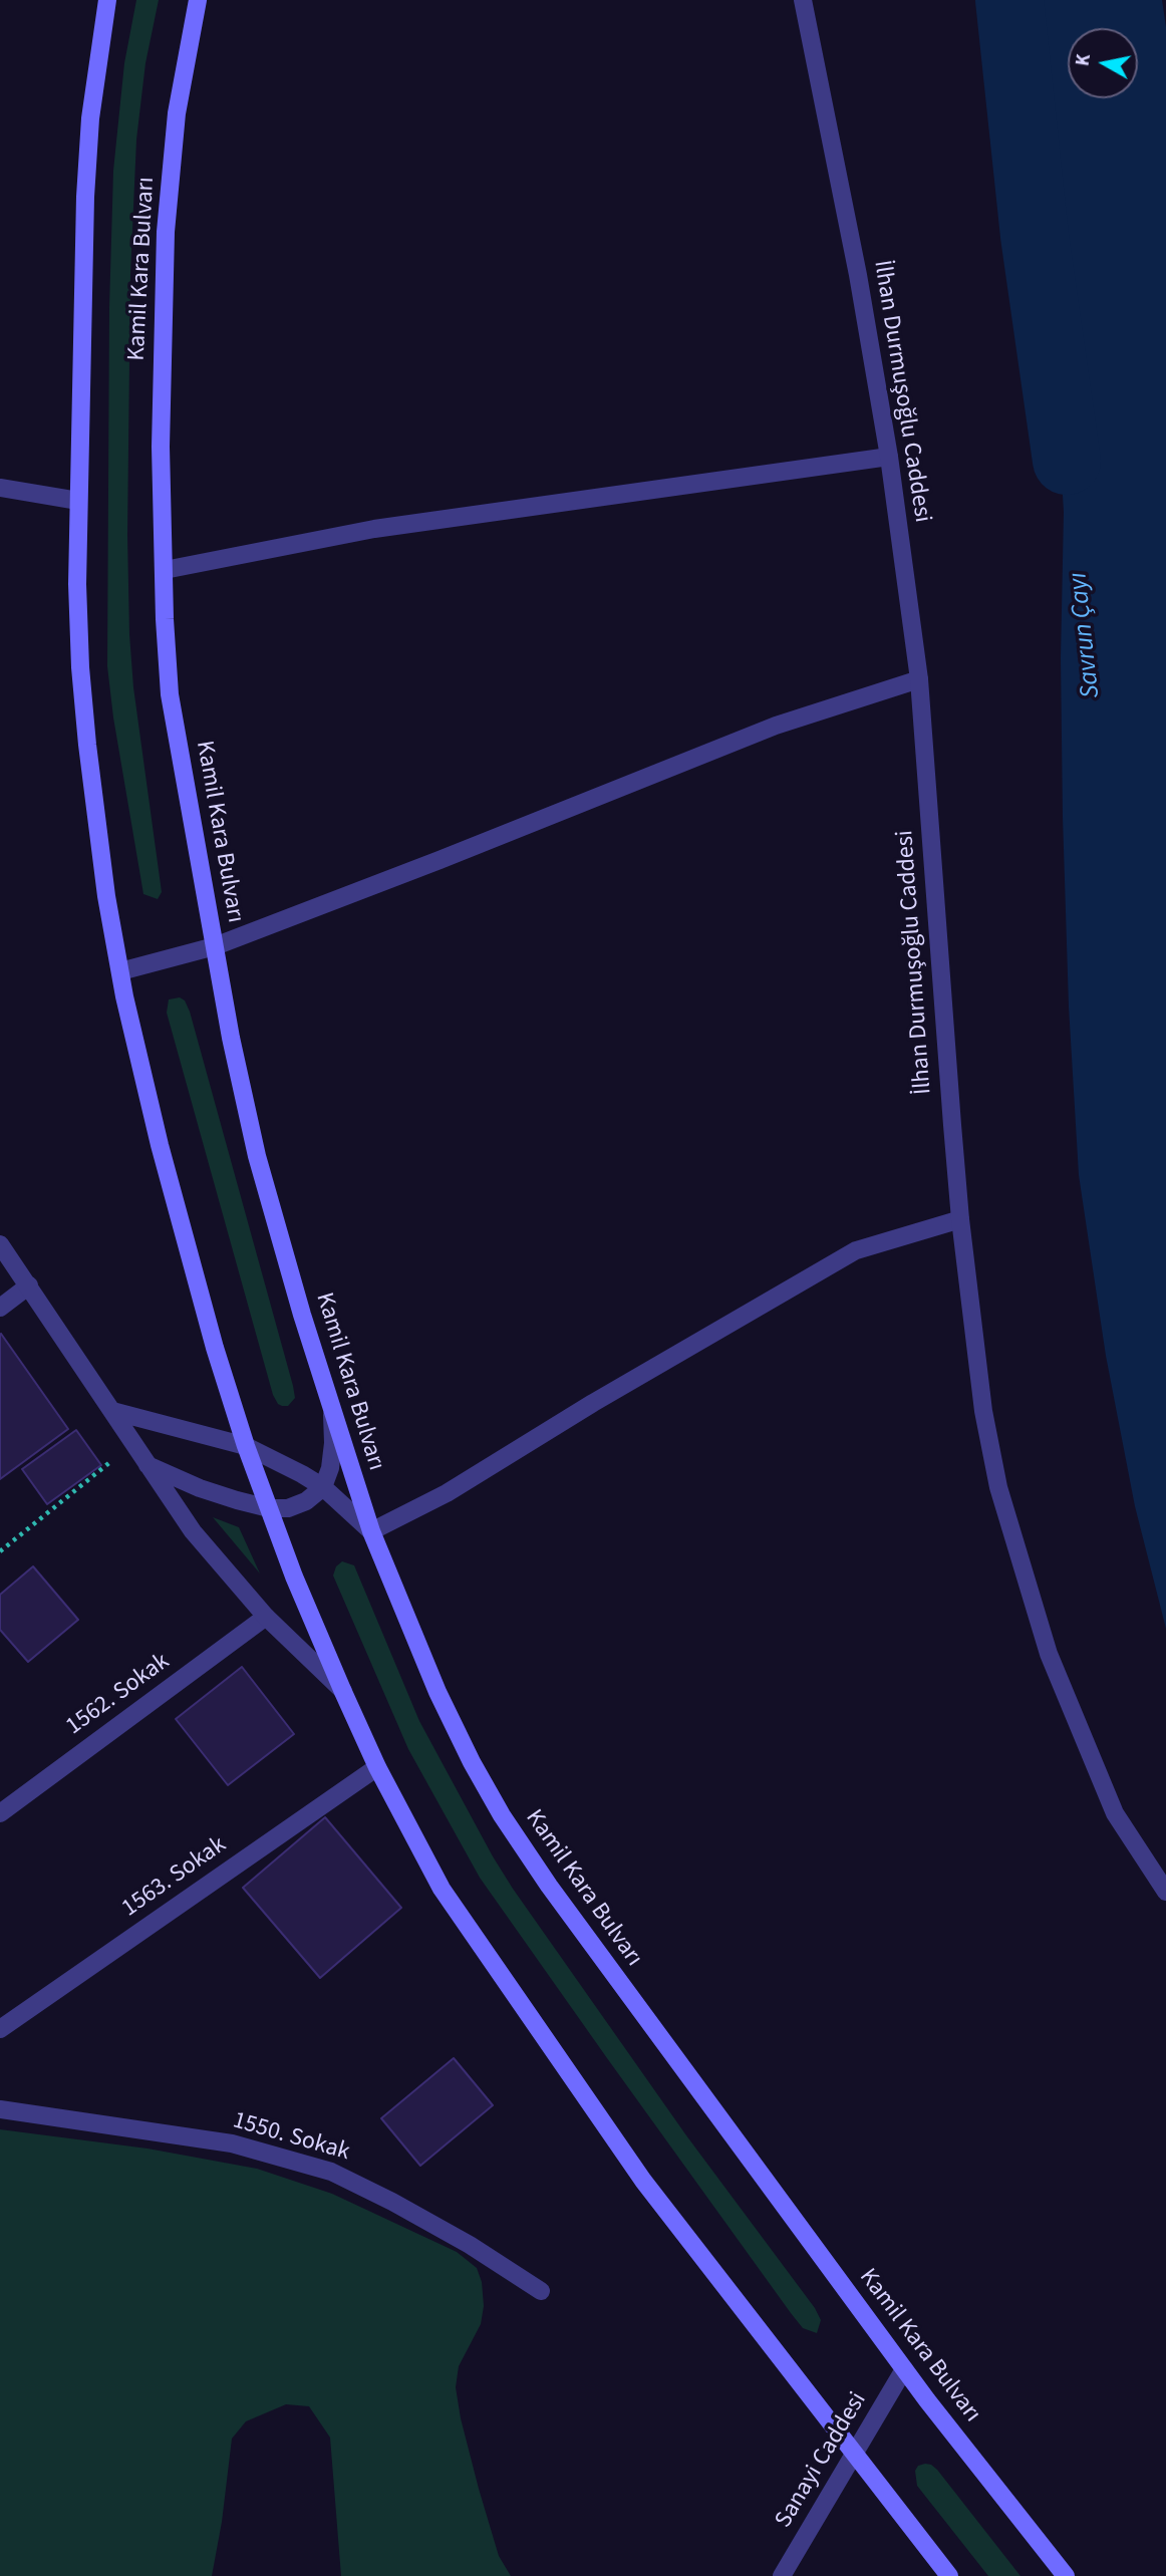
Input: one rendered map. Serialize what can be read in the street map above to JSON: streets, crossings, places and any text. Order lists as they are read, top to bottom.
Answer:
{
  "streets": {
    "main road": ["Kamil Kara Bulvarı"],
    "street": [
      "İlhan Durmuşoğlu Caddesi",
      "1562. Sokak",
      "1563. Sokak",
      "1550. Sokak",
      "Sanayi Caddesi"
    ]
  },
  "crossings": [
    ["Kamil Kara Bulvarı", "Sanayi Caddesi"]
  ],
  "water": ["Savrun Çayı"],
  "north": "left"
}
